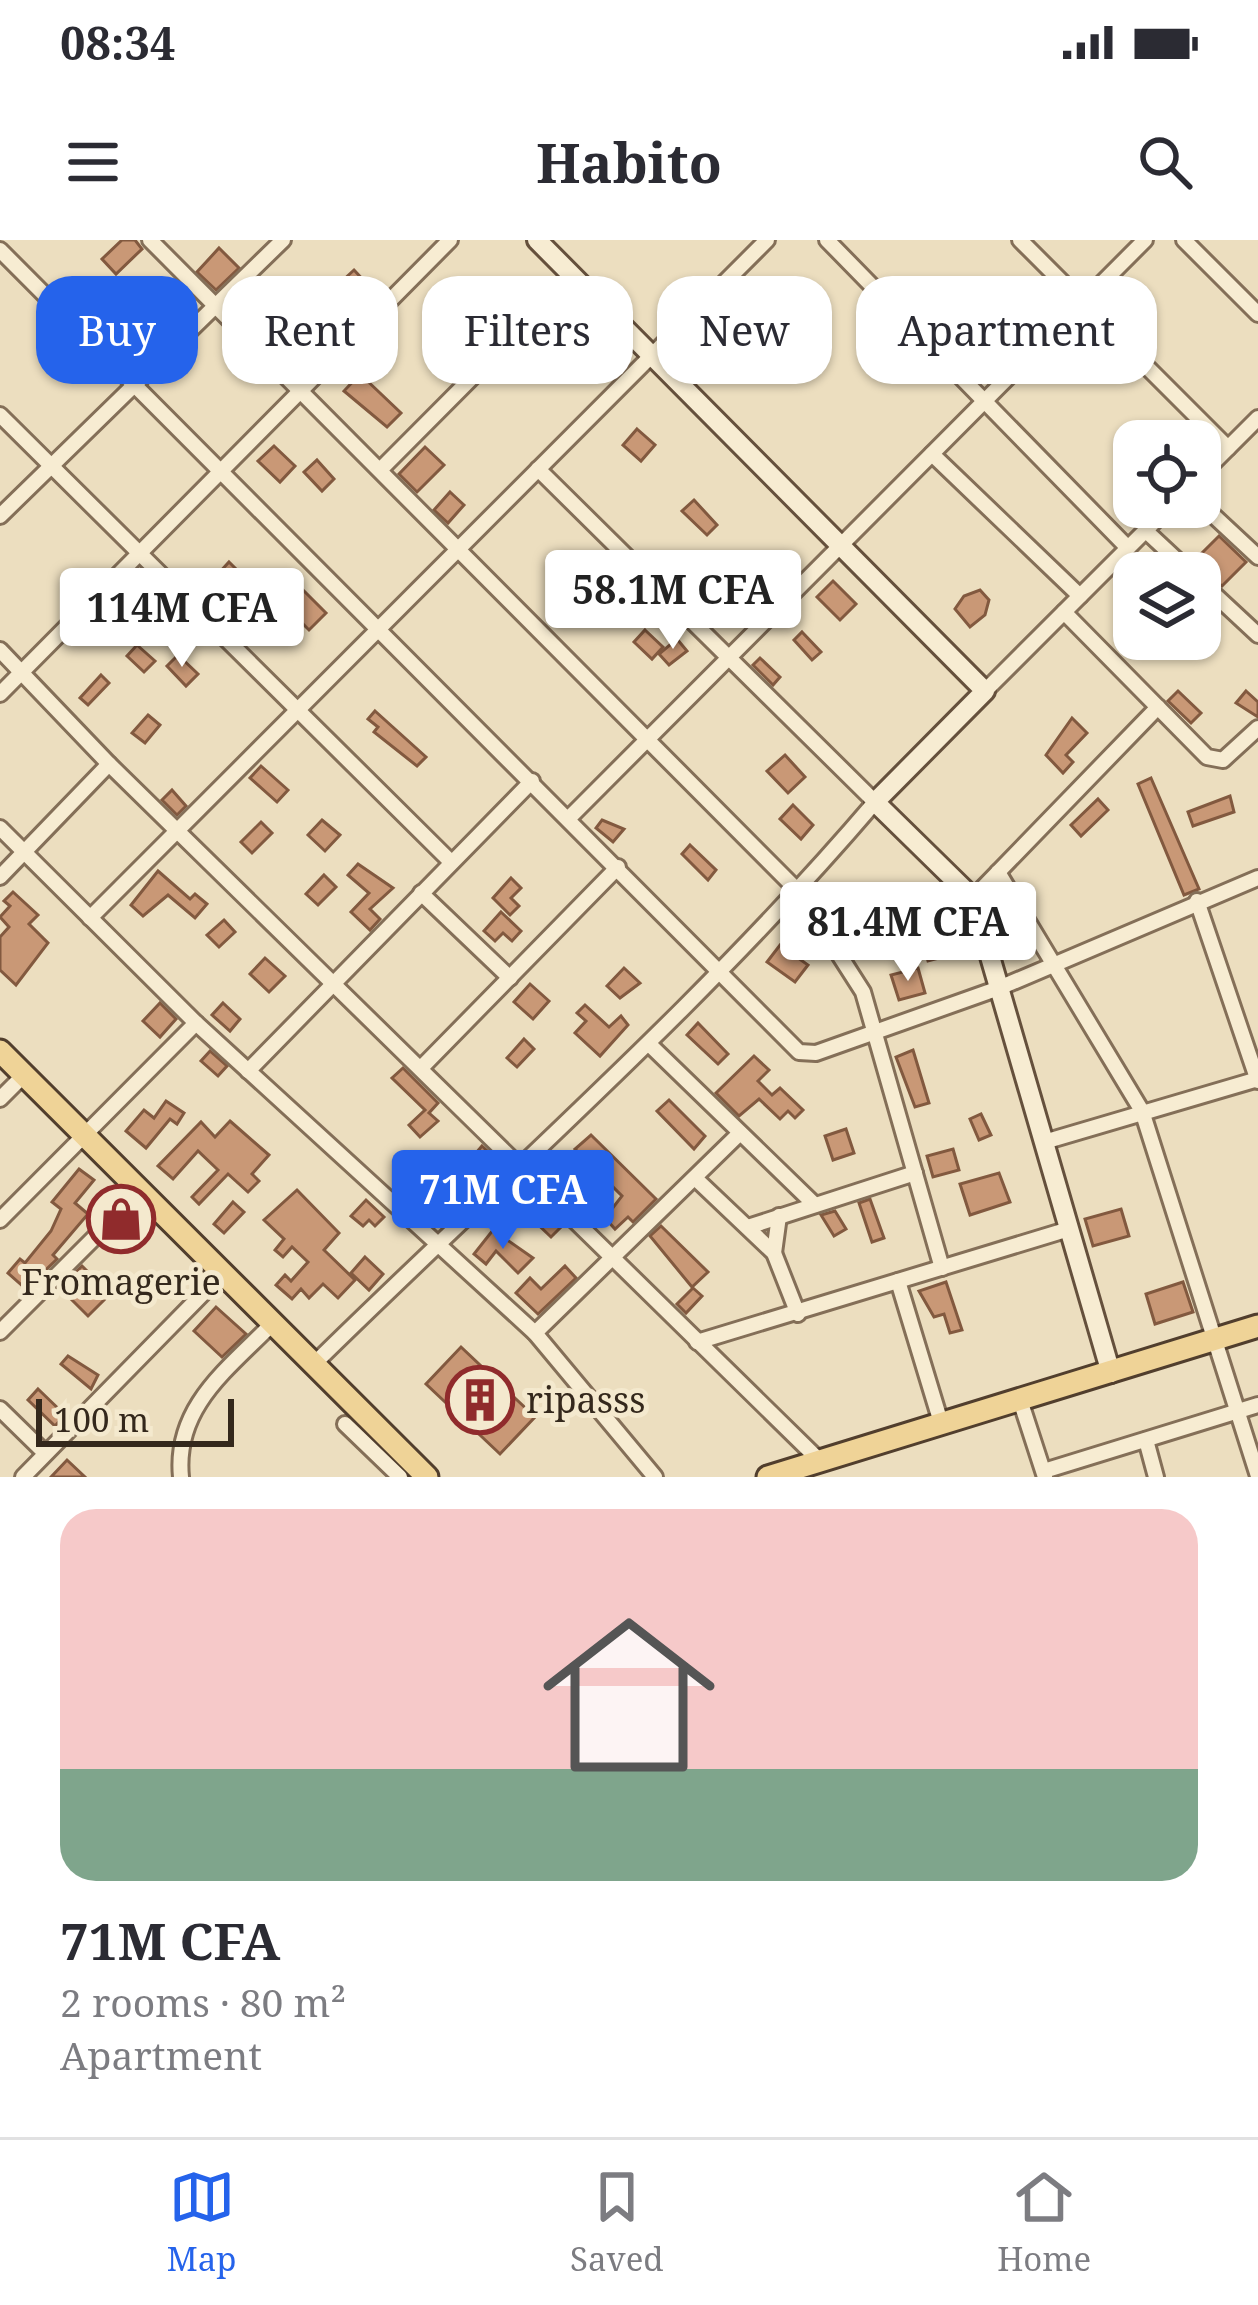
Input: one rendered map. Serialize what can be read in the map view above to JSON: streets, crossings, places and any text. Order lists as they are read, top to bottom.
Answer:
{
  "places": {
    "shop": ["Fromagerie"],
    "building": ["ripasss"]
  },
  "scale_bar": "100 m",
  "page": {
    "status": "08:34",
    "header": "Habito",
    "chip": [
      "Buy",
      "Rent",
      "Filters",
      "New",
      "Apartment"
    ],
    "price": [
      "58.1M CFA",
      "114M CFA",
      "81.4M CFA",
      "71M CFA"
    ],
    "scale": "100 m",
    "list": [
      {
        "name": "71M CFA",
        "note": "2 rooms · 80 m² · Apartment"
      }
    ],
    "tabs": ["Map", "Saved", "Home"]
  }
}
